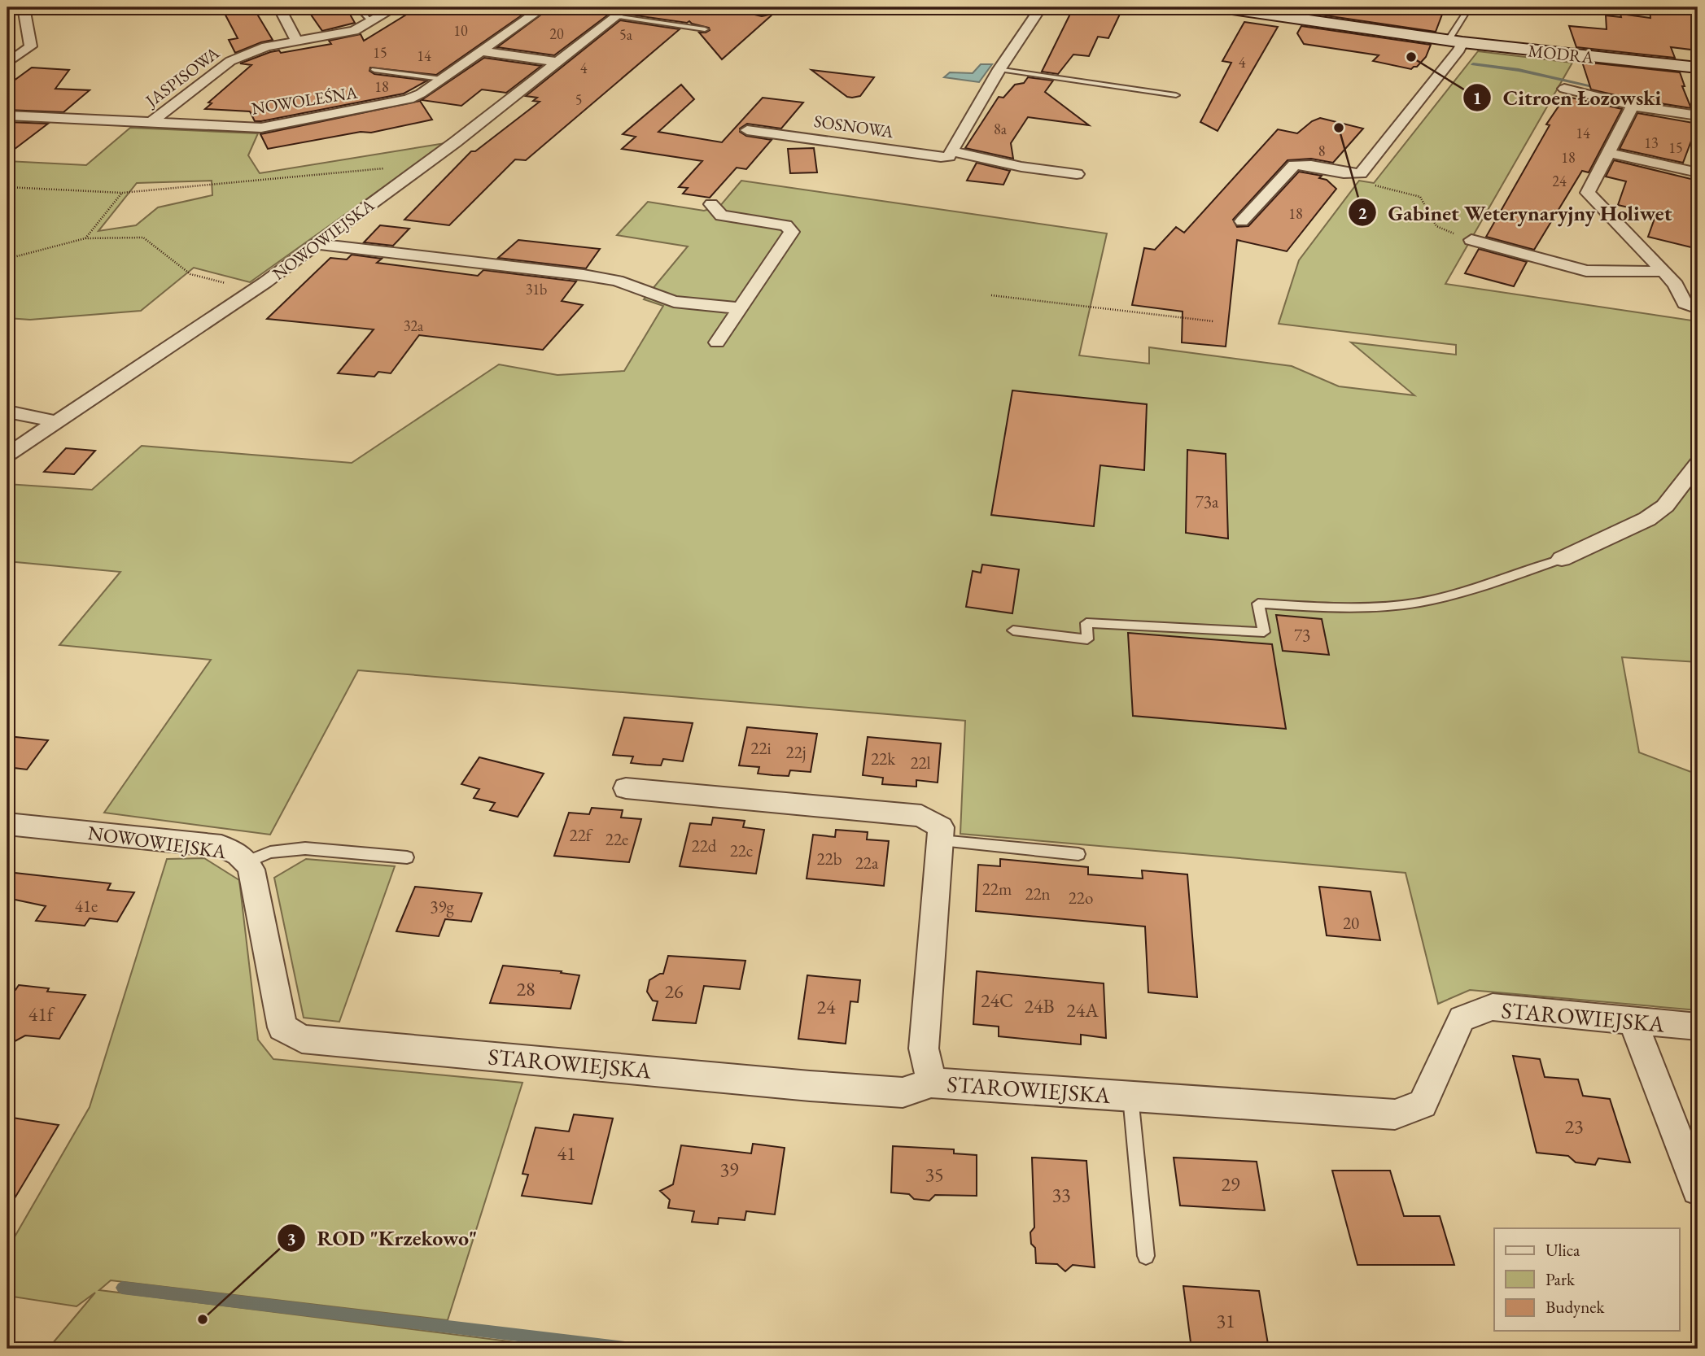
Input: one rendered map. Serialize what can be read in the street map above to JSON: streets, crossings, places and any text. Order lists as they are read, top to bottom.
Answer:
{
  "streets": {
    "street": [
      "MODRA",
      "JASPISOWA",
      "NOWOLEŚNA",
      "SOSNOWA",
      "NOWOWIEJSKA",
      "STAROWIEJSKA"
    ]
  },
  "crossings": [
    ["JASPISOWA", "NOWOLEŚNA"],
    ["NOWOWIEJSKA", "STAROWIEJSKA"]
  ],
  "places": ["Citroen Łozowski", "Gabinet Weterynaryjny Holiwet", "ROD \"Krzekowo\""],
  "house_numbers": [
    "10",
    "20",
    "5a",
    "15",
    "14",
    "4",
    "4",
    "18",
    "5",
    "8a",
    "14",
    "13",
    "15",
    "8",
    "18",
    "24",
    "18",
    "31b",
    "32a",
    "73a",
    "73",
    "22i",
    "22j",
    "22k",
    "22l",
    "22f",
    "22e",
    "22d",
    "22c",
    "22b",
    "22a",
    "22m",
    "22n",
    "22o",
    "41e",
    "39g",
    "20",
    "28",
    "26",
    "24C",
    "24B",
    "24",
    "24A",
    "41f",
    "23",
    "41",
    "39",
    "35",
    "29",
    "33",
    "31"
  ],
  "legend": ["Ulica", "Park", "Budynek"]
}
